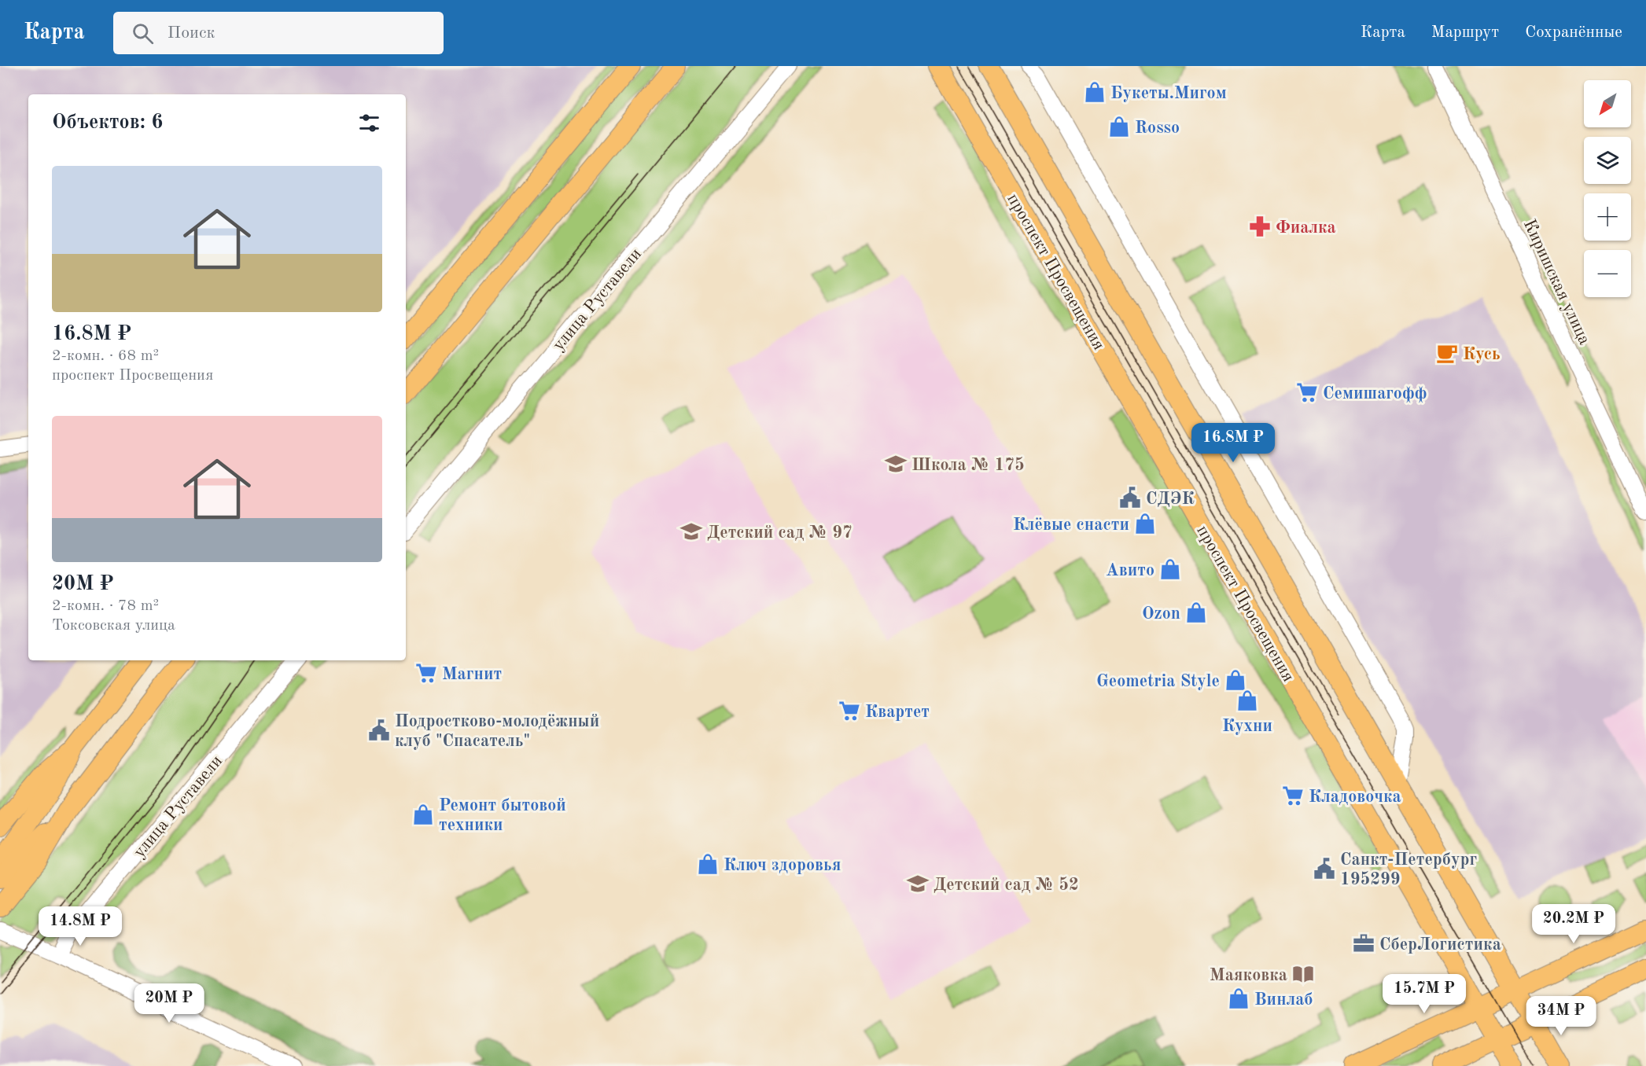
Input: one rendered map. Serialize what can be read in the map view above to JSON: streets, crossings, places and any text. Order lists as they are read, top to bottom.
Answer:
{
  "streets": {
    "main road": ["проспект Просвещения"],
    "street": ["Киришская улица", "улица Руставели"]
  },
  "places": {
    "shop": [
      "Букеты.Мигом",
      "Rosso",
      "Клёвые снасти",
      "Авито",
      "Ozon",
      "Geometria Style",
      "Кухни",
      "Ремонт бытовой техники",
      "Ключ здоровья",
      "Винлаб"
    ],
    "pharmacy": ["Фиалка"],
    "cafe": ["Кусь"],
    "supermarket": [
      "Семишагофф",
      "Магнит",
      "Квартет",
      "Кладовочка"
    ],
    "school or university": ["Школа № 175", "Детский сад № 97", "Детский сад № 52"],
    "public building": ["СДЭК", "Подростково-молодёжный клуб \"Спасатель\"", "Санкт-Петербург 195299"],
    "office": ["СберЛогистика"],
    "library": ["Маяковка"]
  },
  "north": "bottom left",
  "page": {
    "header": "Карта",
    "search": "Поиск",
    "nav": ["Карта", "Маршрут", "Сохранённые"],
    "map_buttons": ["+", "−"],
    "heading": "Объектов: 6",
    "list": [
      {
        "name": "16.8M ₽",
        "note": "2-комн. · 68 m² · проспект Просвещения"
      },
      {
        "name": "20M ₽",
        "note": "2-комн. · 78 m² · Токсовская улица"
      }
    ],
    "price": [
      "16.8M ₽",
      "20.2M ₽",
      "14.8M ₽",
      "15.7M ₽",
      "20M ₽",
      "34M ₽"
    ]
  }
}
